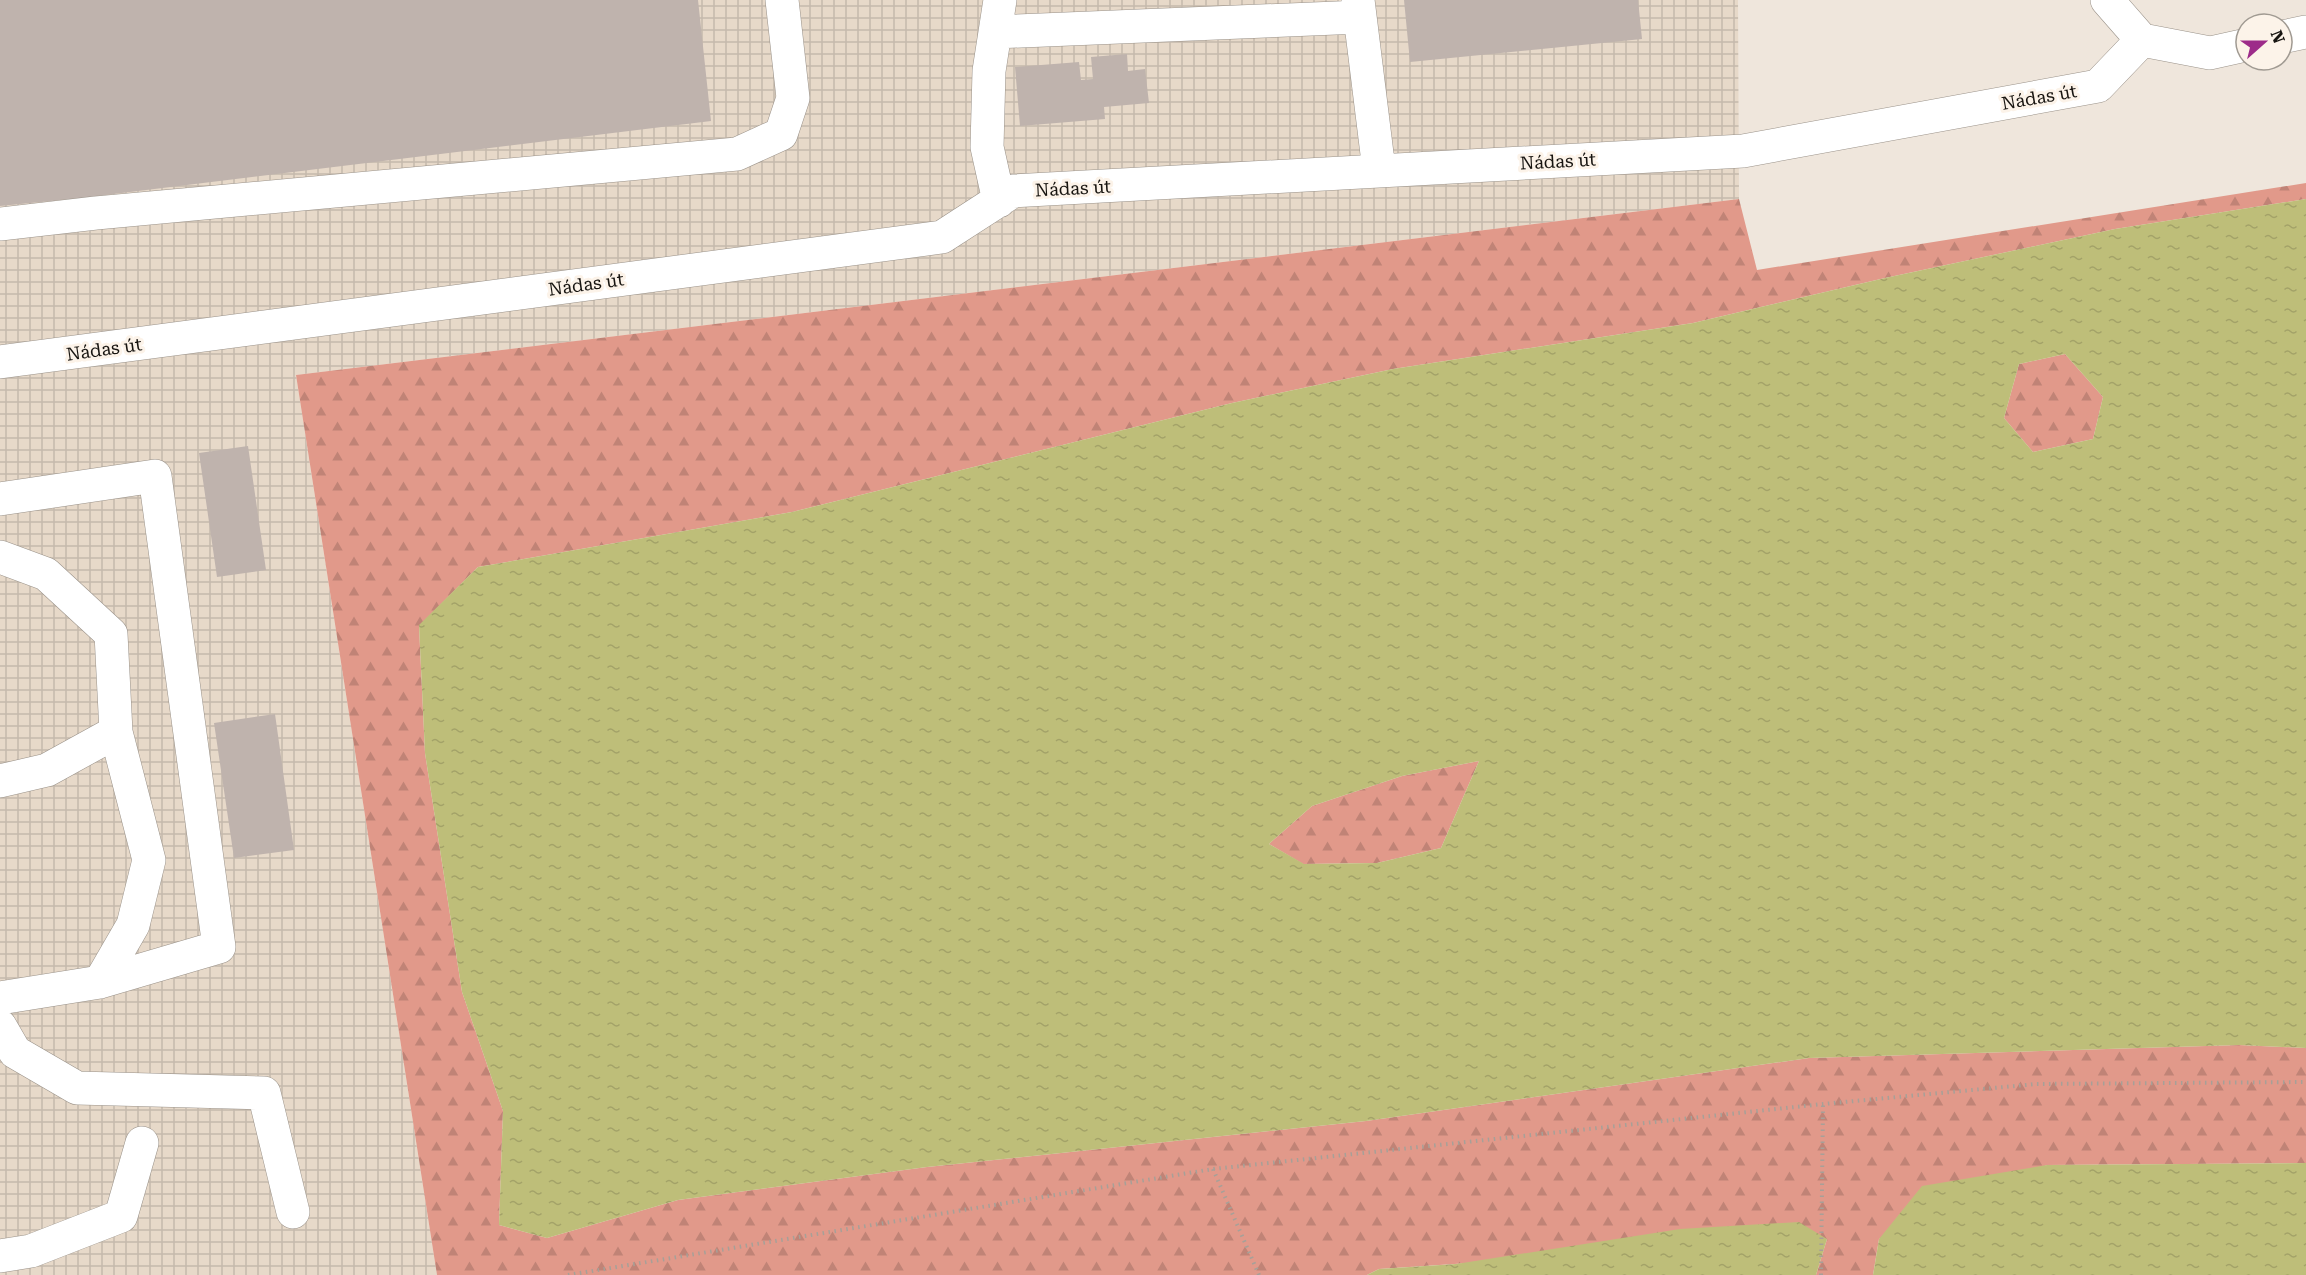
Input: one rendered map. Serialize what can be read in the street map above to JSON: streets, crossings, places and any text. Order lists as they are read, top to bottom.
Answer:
{
  "streets": {
    "street": ["Nádas út"]
  },
  "north": "right"
}
